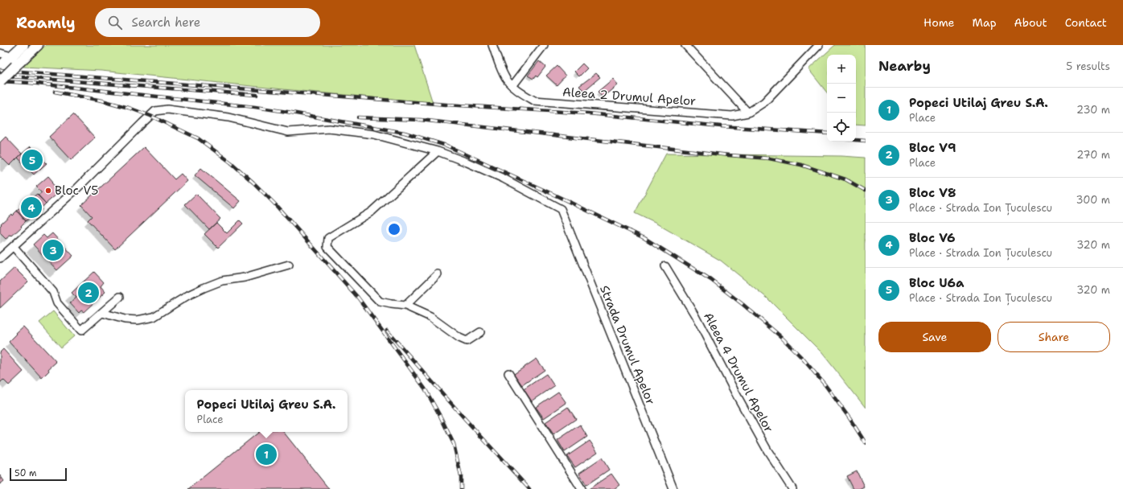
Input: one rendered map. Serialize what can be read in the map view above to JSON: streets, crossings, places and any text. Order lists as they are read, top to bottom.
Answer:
{
  "streets": {
    "street": ["Aleea 2 Drumul Apelor", "Strada Drumul Apelor", "Aleea 4 Drumul Apelor"]
  },
  "places": ["Bloc V5"],
  "scale_bar": "50 m",
  "page": {
    "header": "Roamly",
    "search": "Search here",
    "nav": [
      "Home",
      "Map",
      "About",
      "Contact"
    ],
    "heading": ["Nearby", "5 results"],
    "map_buttons": ["+", "−"],
    "list": [
      {
        "mark": "1",
        "name": "Popeci Utilaj Greu S.A.",
        "note": "Place",
        "value": "230 m"
      },
      {
        "mark": "2",
        "name": "Bloc V9",
        "note": "Place",
        "value": "270 m"
      },
      {
        "mark": "3",
        "name": "Bloc V8",
        "note": "Place · Strada Ion Țuculescu",
        "value": "300 m"
      },
      {
        "mark": "4",
        "name": "Bloc V6",
        "note": "Place · Strada Ion Țuculescu",
        "value": "320 m"
      },
      {
        "mark": "5",
        "name": "Bloc U6a",
        "note": "Place · Strada Ion Țuculescu",
        "value": "320 m"
      }
    ],
    "pins": [
      "5",
      "4",
      "3",
      "2",
      "1"
    ],
    "buttons": ["Save", "Share"],
    "popup": ["Popeci Utilaj Greu S.A.", "Place"],
    "scale": "50 m"
  }
}
